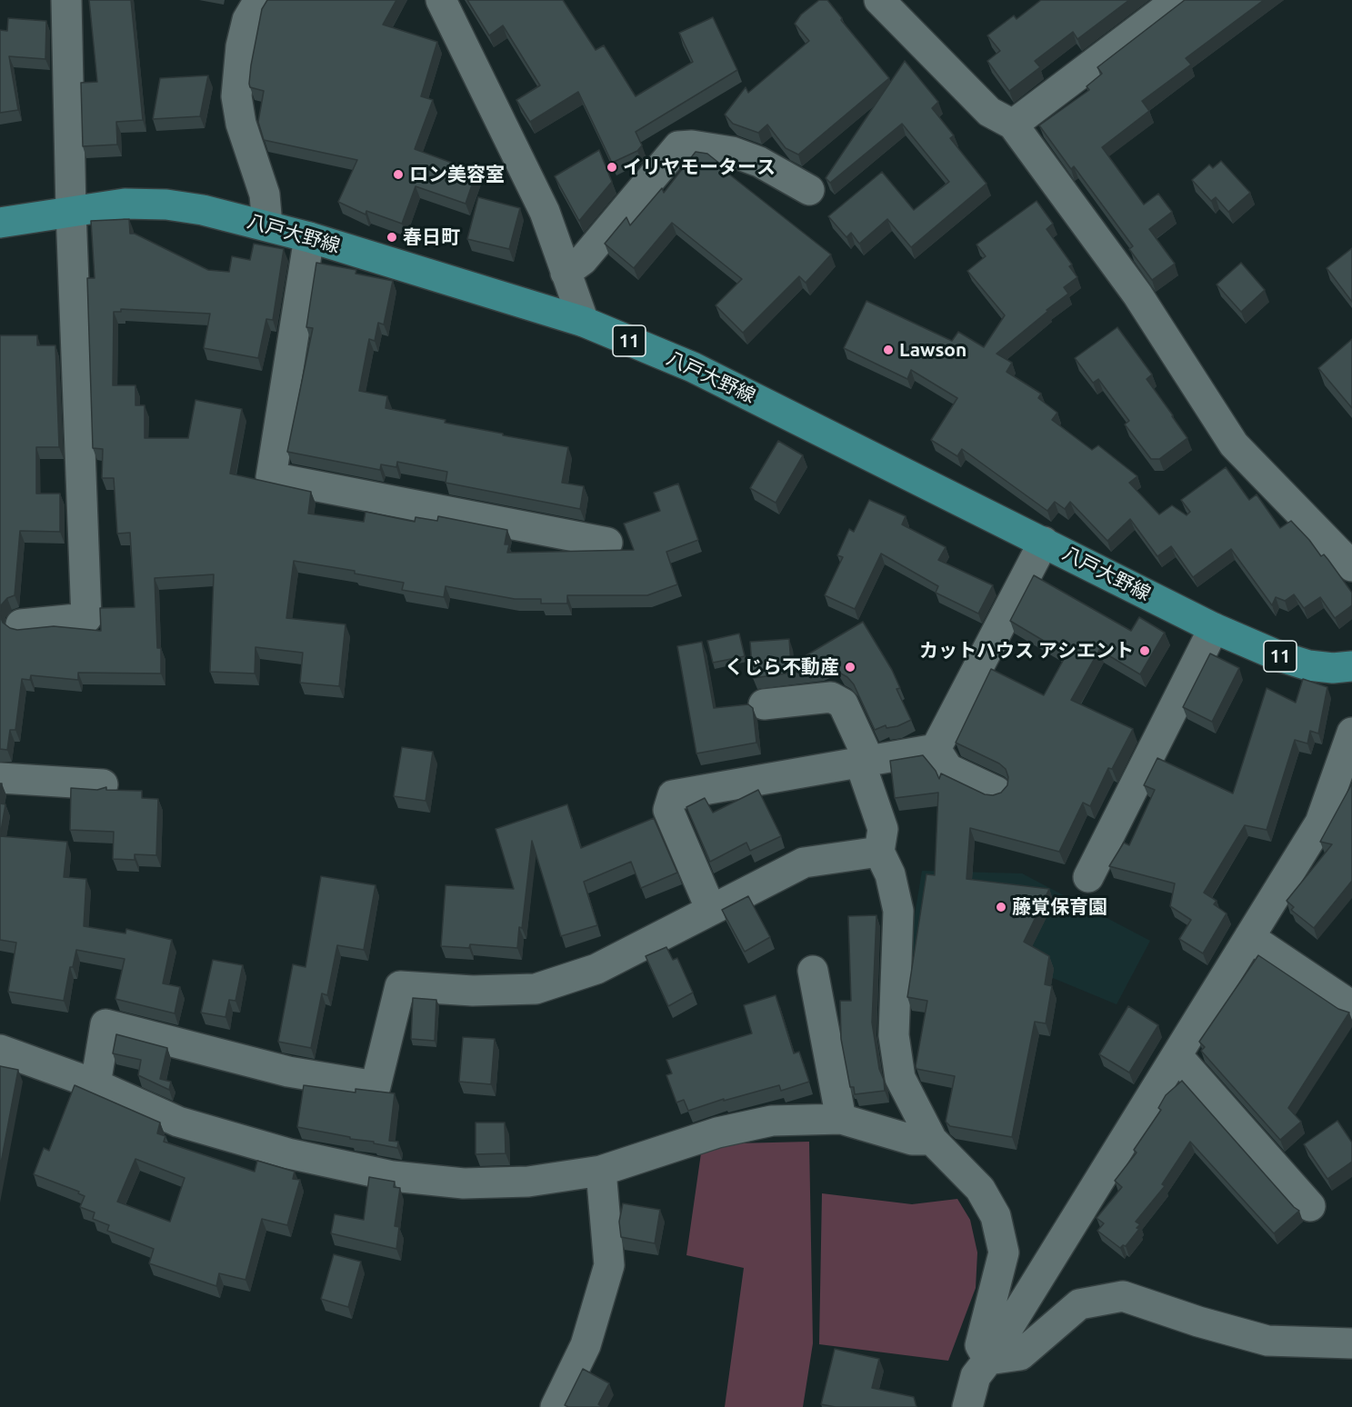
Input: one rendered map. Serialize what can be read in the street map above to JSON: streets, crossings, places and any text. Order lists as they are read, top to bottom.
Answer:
{
  "streets": {
    "main road": ["八戸大野線", "11"]
  },
  "places": [
    "イリヤモータース",
    "ロン美容室",
    "春日町",
    "Lawson",
    "カットハウス アシエント",
    "くじら不動産",
    "藤覚保育園"
  ]
}
